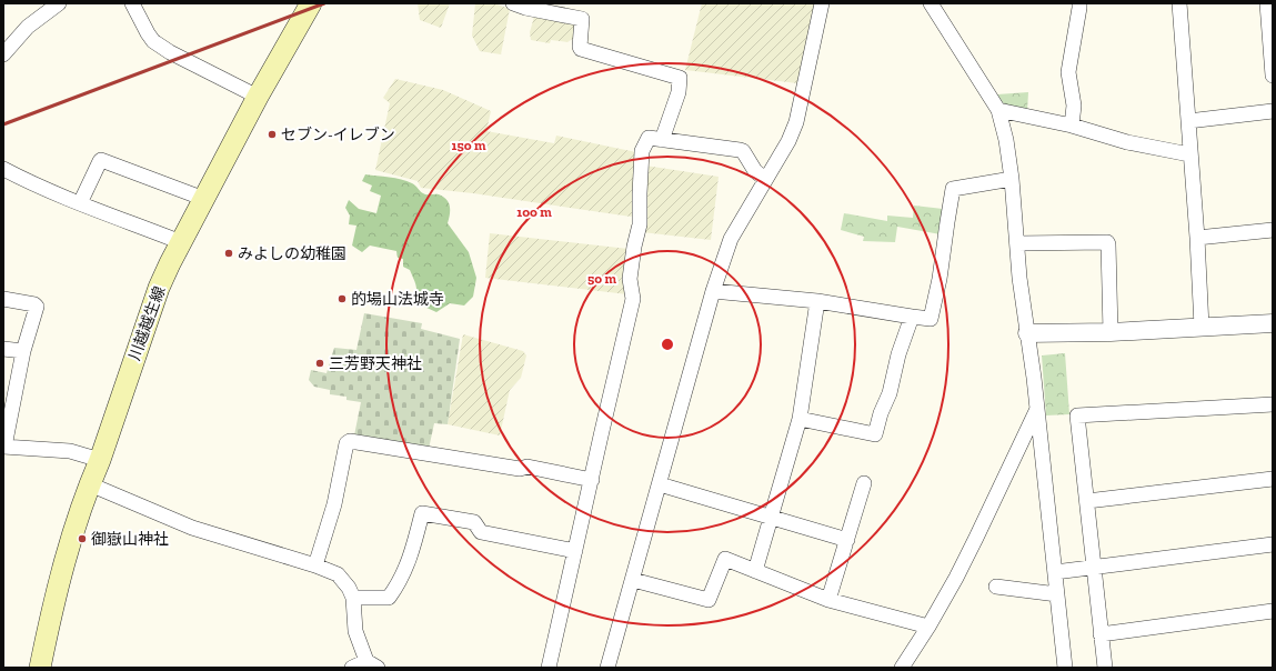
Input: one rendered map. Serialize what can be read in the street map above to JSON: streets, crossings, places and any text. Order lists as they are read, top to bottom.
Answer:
{
  "streets": {
    "main road": ["川越越生線"]
  },
  "places": [
    "セブン-イレブン",
    "みよしの幼稚園",
    "的場山法城寺",
    "三芳野天神社",
    "御嶽山神社"
  ],
  "rings": ["150 m", "100 m", "50 m"]
}
